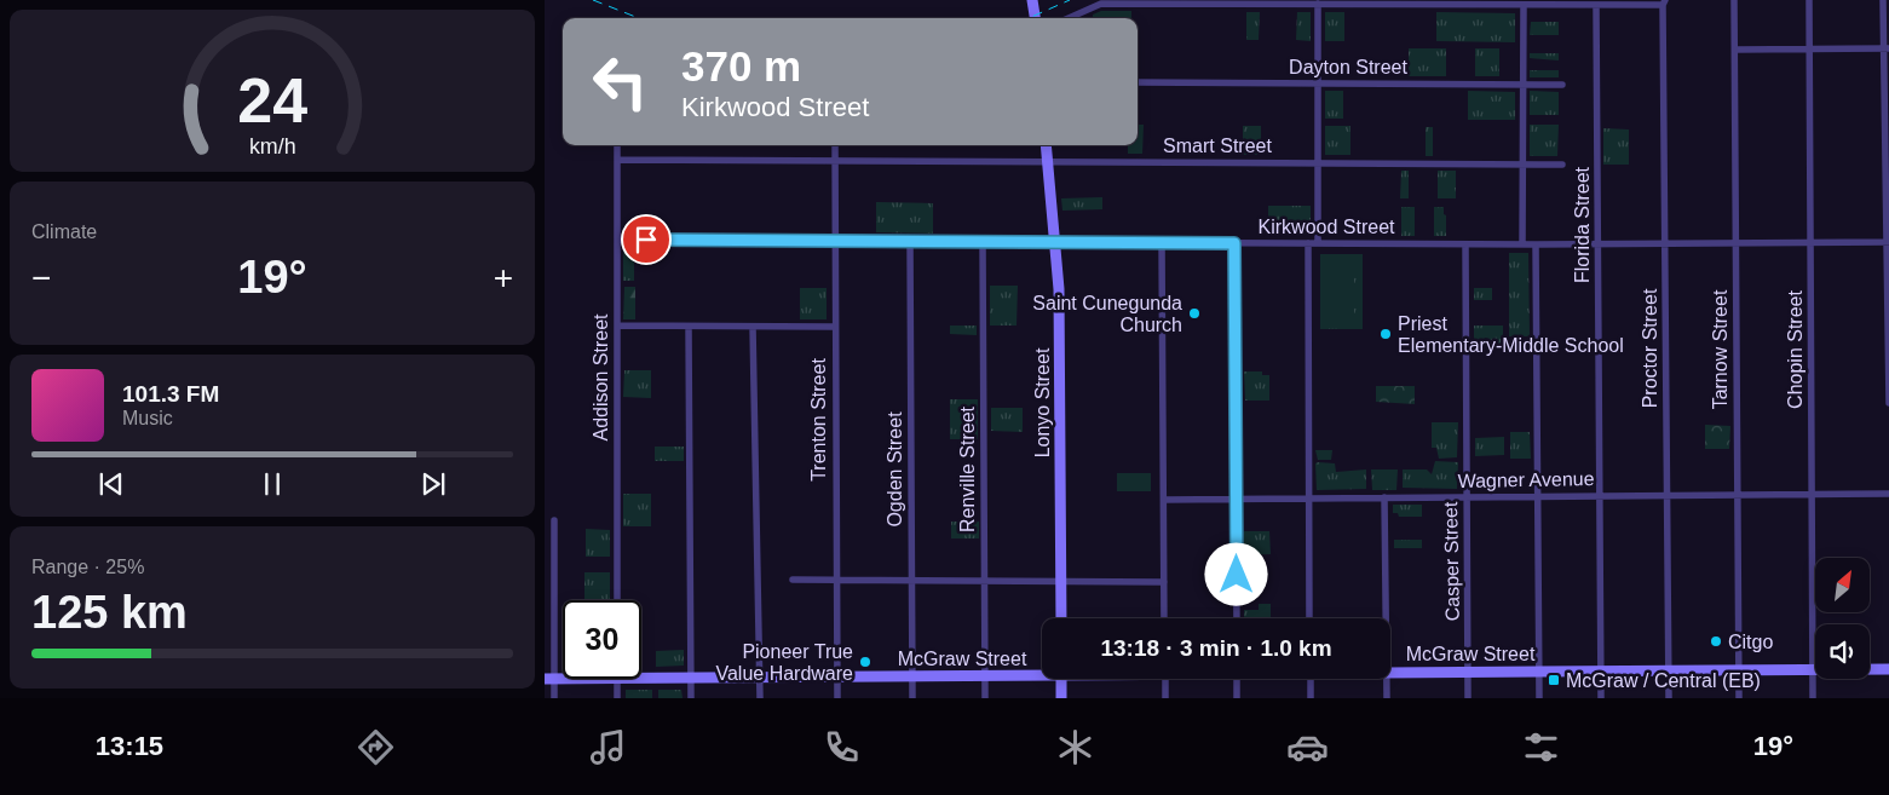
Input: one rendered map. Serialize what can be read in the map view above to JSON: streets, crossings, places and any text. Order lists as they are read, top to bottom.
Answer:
{
  "streets": {
    "street": [
      "Dayton Street",
      "Smart Street",
      "Florida Street",
      "Kirkwood Street",
      "Proctor Street",
      "Tarnow Street",
      "Chopin Street",
      "Addison Street",
      "Lonyo Street",
      "Trenton Street",
      "Ogden Street",
      "Renville Street",
      "Wagner Avenue",
      "Casper Street",
      "McGraw Street"
    ]
  },
  "crossings": [
    ["Smart Street", "Addison Street"],
    ["Smart Street", "Lonyo Street"],
    ["Smart Street", "Trenton Street"],
    ["Florida Street", "Kirkwood Street"],
    ["Florida Street", "Wagner Avenue"],
    ["Florida Street", "McGraw Street"],
    ["Kirkwood Street", "Proctor Street"],
    ["Kirkwood Street", "Tarnow Street"],
    ["Kirkwood Street", "Chopin Street"],
    ["Kirkwood Street", "Addison Street"],
    ["Kirkwood Street", "Lonyo Street"],
    ["Kirkwood Street", "Trenton Street"],
    ["Kirkwood Street", "Ogden Street"],
    ["Kirkwood Street", "Renville Street"],
    ["Kirkwood Street", "Casper Street"],
    ["Proctor Street", "Wagner Avenue"],
    ["Proctor Street", "McGraw Street"],
    ["Tarnow Street", "Wagner Avenue"],
    ["Tarnow Street", "McGraw Street"],
    ["Chopin Street", "Wagner Avenue"],
    ["Chopin Street", "McGraw Street"],
    ["Trenton Street", "McGraw Street"],
    ["Ogden Street", "McGraw Street"],
    ["Renville Street", "McGraw Street"],
    ["Wagner Avenue", "Casper Street"],
    ["Casper Street", "McGraw Street"]
  ],
  "places": {
    "other": [
      "Saint Cunegunda Church",
      "Priest Elementary‑Middle School",
      "Citgo",
      "Pioneer True Value Hardware"
    ],
    "transit": ["McGraw / Central (EB)"]
  },
  "north": "top right",
  "page": {
    "turn": ["370 m", "Kirkwood Street"],
    "tile": [
      "Climate",
      ["Range · 25%", "125 km"]
    ],
    "heat": ["−", "19°", "+"],
    "song": ["101.3 FM", "Music"],
    "limit": "30",
    "trip": "13:18 · 3 min · 1.0 km",
    "tabs": ["13:15", "19°"],
    "gauge": ["24", "km/h"]
  }
}
